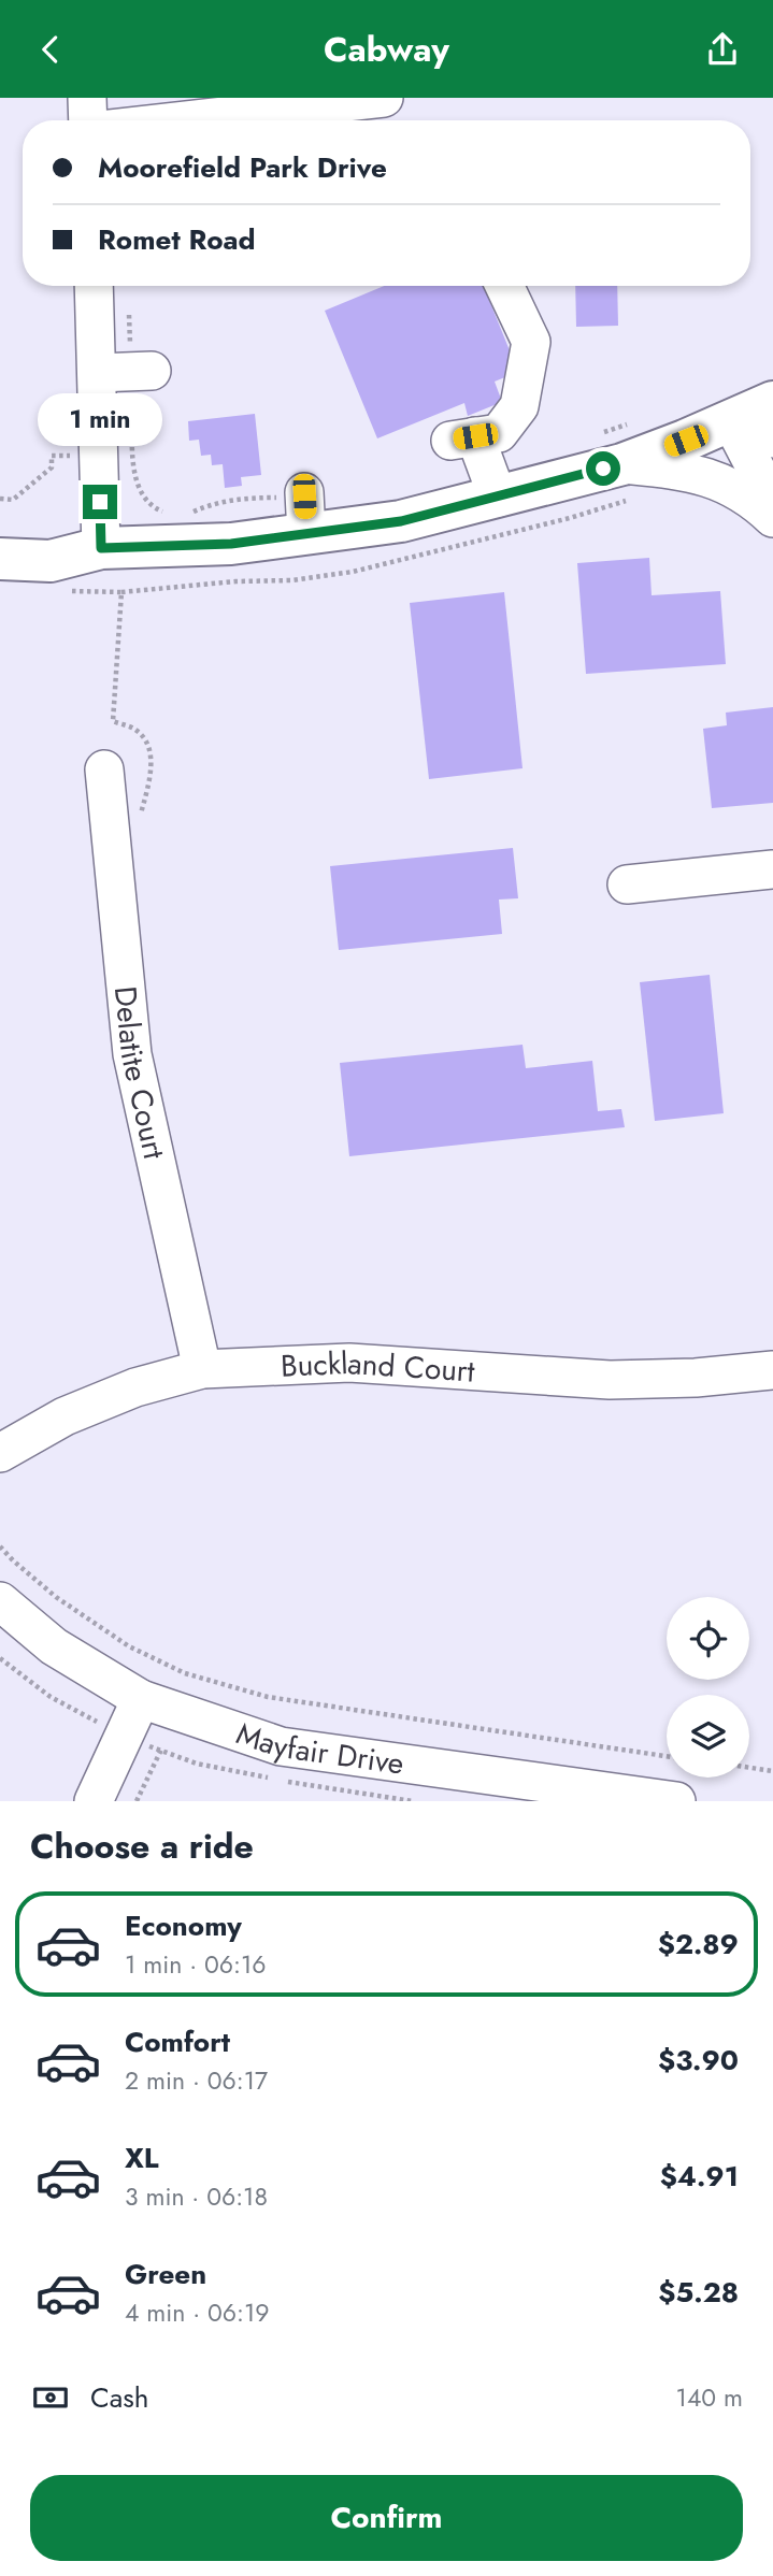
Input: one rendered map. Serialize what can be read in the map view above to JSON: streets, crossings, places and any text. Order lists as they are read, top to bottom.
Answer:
{
  "streets": {
    "street": ["Delatite Court", "Buckland Court", "Mayfair Drive"]
  },
  "crossings": [
    ["Delatite Court", "Buckland Court"]
  ],
  "page": {
    "header": "Cabway",
    "banner": ["Moorefield Park Drive", "Romet Road"],
    "bubble": "1 min",
    "heading": "Choose a ride",
    "list": [
      {
        "name": "Economy",
        "note": "1 min · 06:16",
        "value": "$2.89"
      },
      {
        "name": "Comfort",
        "note": "2 min · 06:17",
        "value": "$3.90"
      },
      {
        "name": "XL",
        "note": "3 min · 06:18",
        "value": "$4.91"
      },
      {
        "name": "Green",
        "note": "4 min · 06:19",
        "value": "$5.28"
      }
    ],
    "pay": ["Cash", "140 m"],
    "buttons": "Confirm"
  }
}
